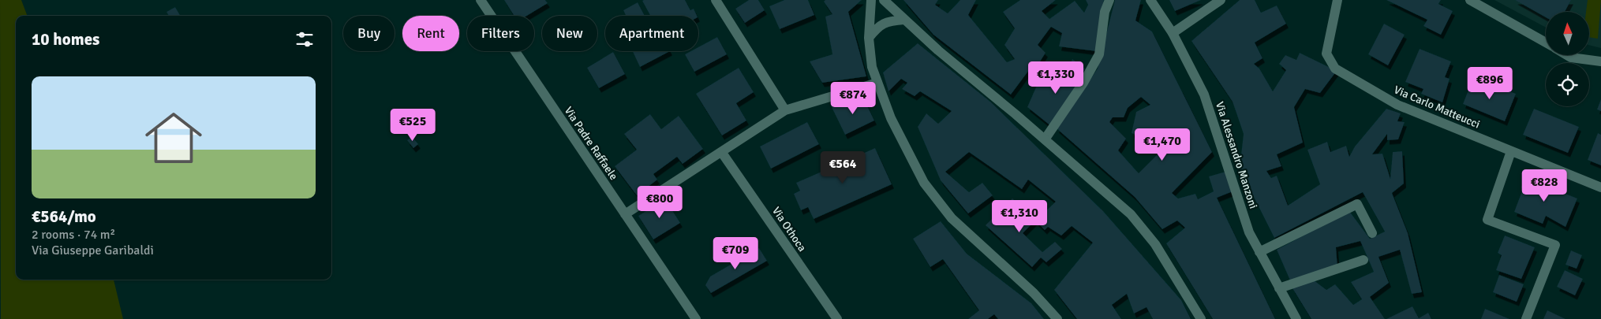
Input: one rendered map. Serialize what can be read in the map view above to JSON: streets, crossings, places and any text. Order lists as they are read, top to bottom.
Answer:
{
  "streets": {
    "street": [
      "Via Carlo Matteucci",
      "Via Padre Raffaele",
      "Via Alessandro Manzoni",
      "Via Othoca"
    ]
  },
  "north": "top",
  "page": {
    "chip": [
      "Buy",
      "Rent",
      "Filters",
      "New",
      "Apartment"
    ],
    "heading": "10 homes",
    "price": [
      "€1,330",
      "€896",
      "€874",
      "€525",
      "€1,470",
      "€564",
      "€828",
      "€800",
      "€1,310",
      "€709"
    ],
    "list": [
      {
        "name": "€564/mo",
        "note": "2 rooms · 74 m² · Via Giuseppe Garibaldi"
      }
    ]
  }
}
